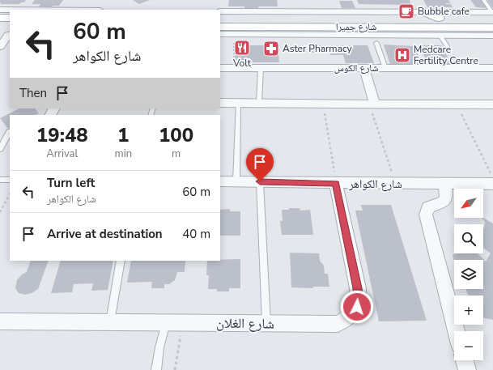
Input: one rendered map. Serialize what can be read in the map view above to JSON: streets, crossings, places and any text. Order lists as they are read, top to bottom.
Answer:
{
  "streets": {
    "main road": ["شارع جميرا"],
    "street": ["شارع الكوس", "شارع الكواهر", "شارع الغلان"]
  },
  "crossings": [
    ["شارع الكواهر", "شارع الغلان"]
  ],
  "places": {
    "cafe": ["Bubble cafe"],
    "restaurant": ["Volt"],
    "pharmacy": ["Aster Pharmacy"],
    "hospital": ["Medcare Fertility Centre"]
  },
  "north": "bottom left",
  "page": {
    "turn": ["60 m", "شارع الكواهر"],
    "then": "Then",
    "eta": [
      "19:48",
      "Arrival",
      "1",
      "min",
      "100",
      "m"
    ],
    "list": [
      {
        "name": "Turn left",
        "note": "شارع الكواهر",
        "value": "60 m"
      },
      {
        "name": "Arrive at destination",
        "value": "40 m"
      }
    ],
    "map_buttons": ["+", "−"]
  }
}
